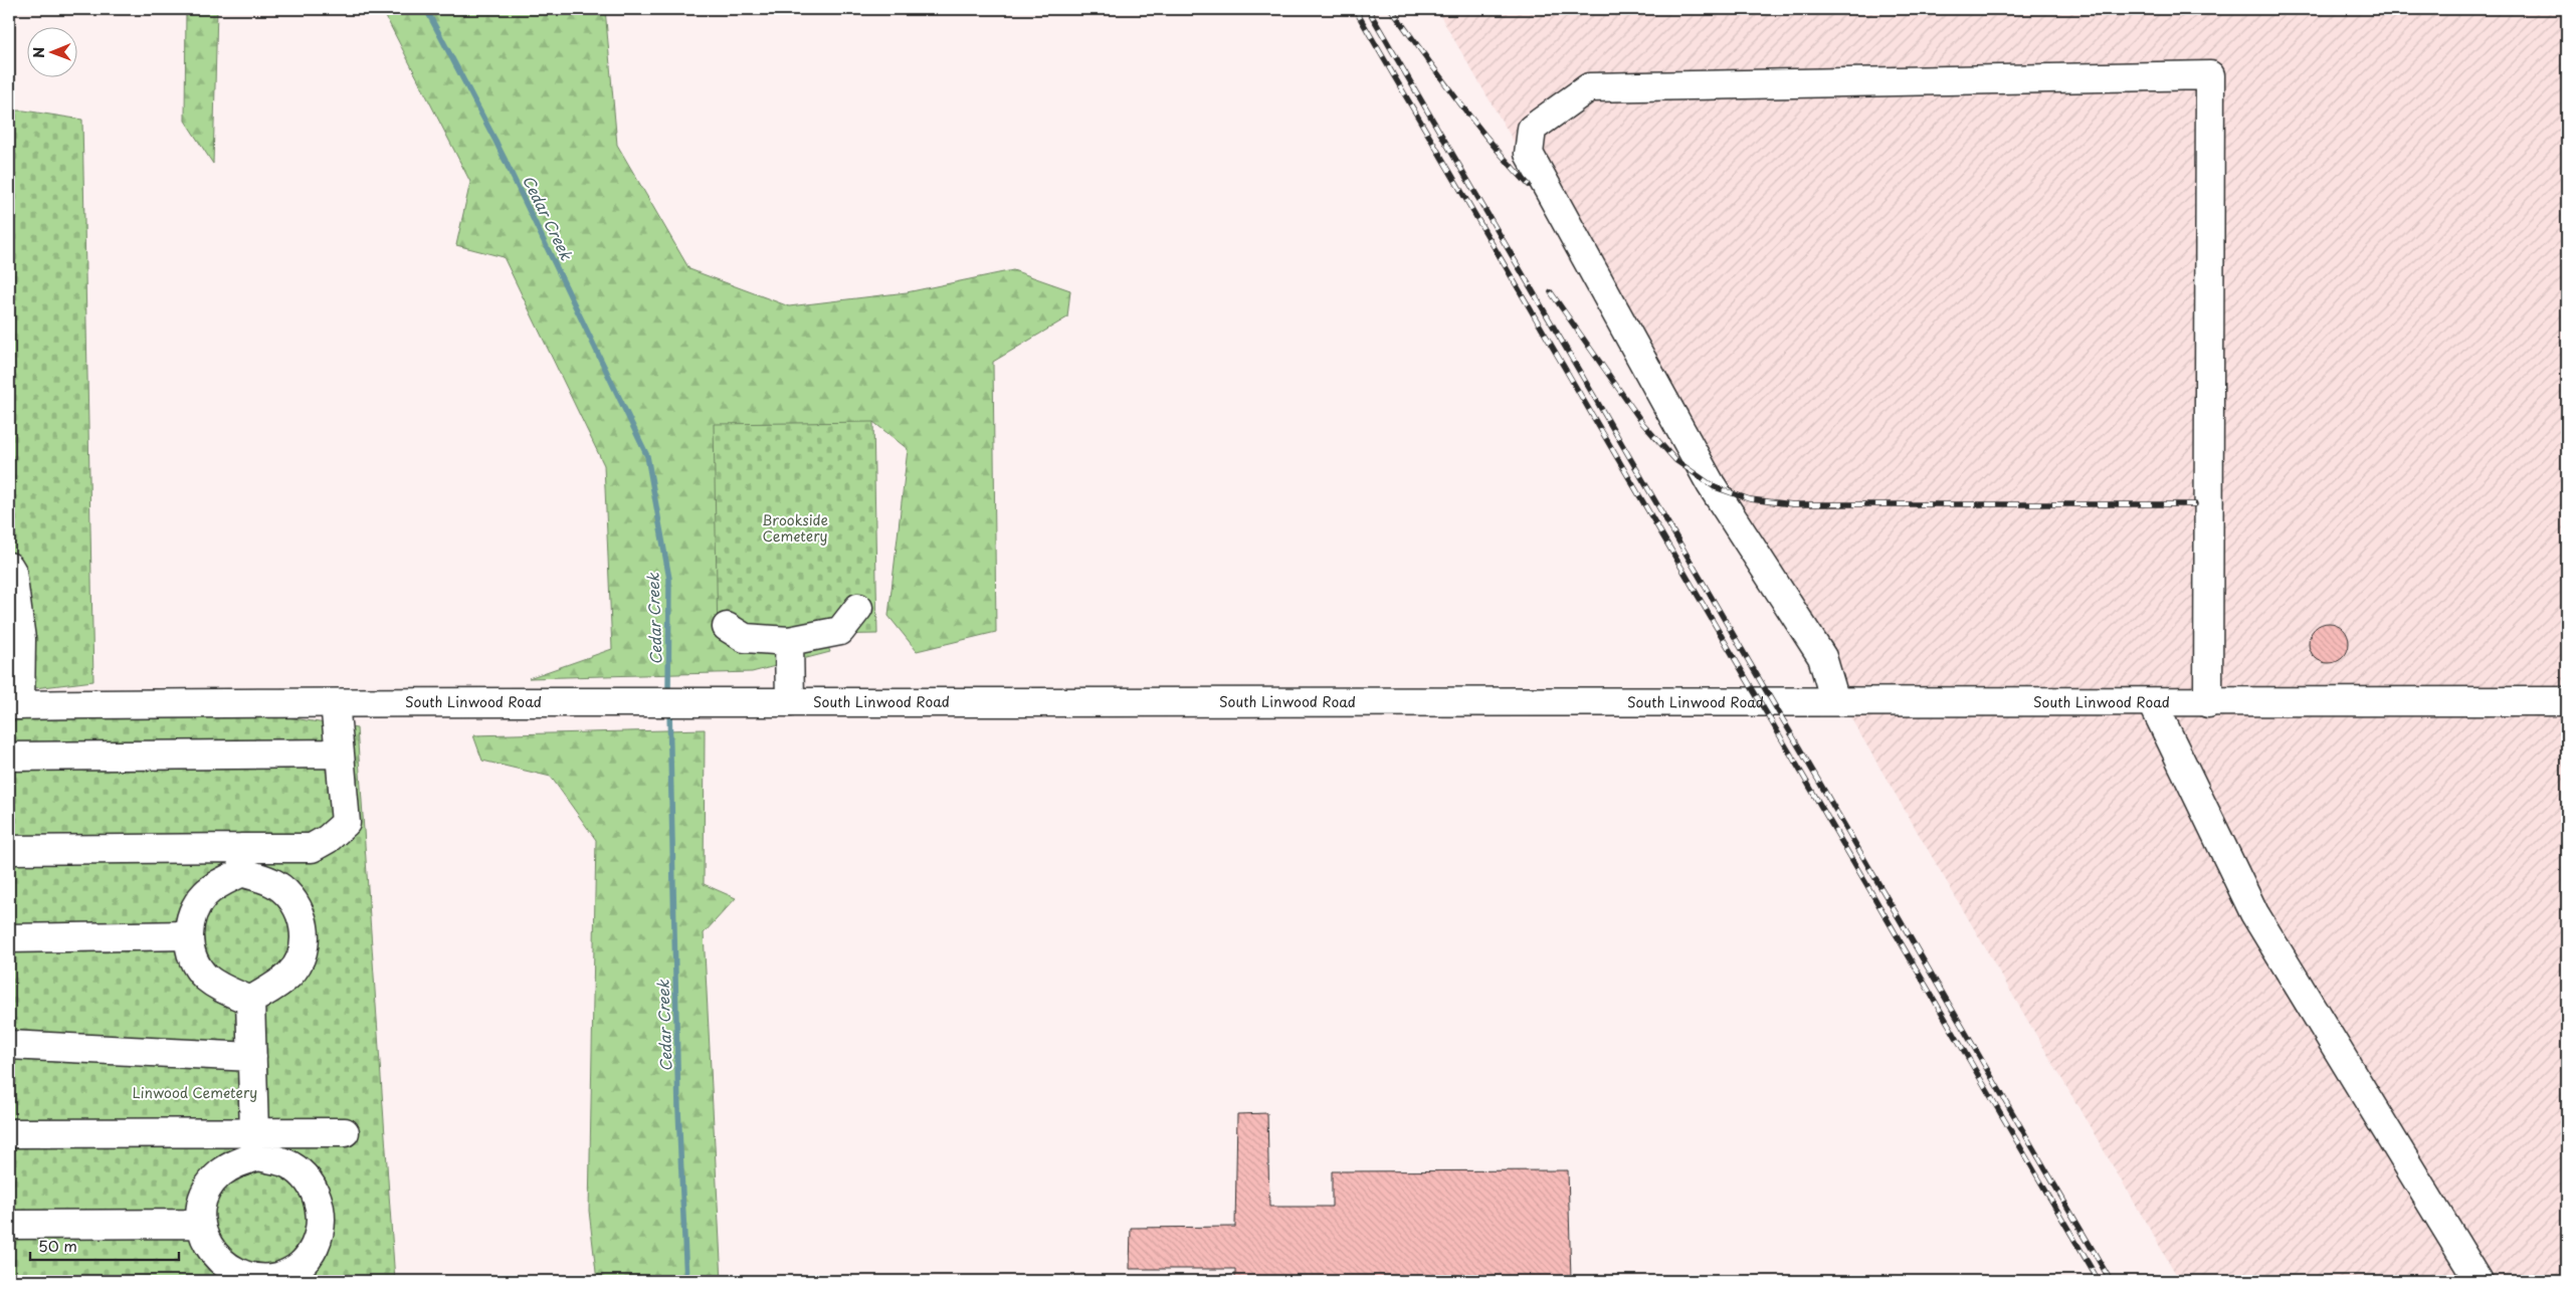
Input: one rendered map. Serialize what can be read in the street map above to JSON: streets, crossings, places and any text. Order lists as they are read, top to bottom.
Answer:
{
  "streets": {
    "main road": ["South Linwood Road"]
  },
  "water": ["Cedar Creek"],
  "parks": ["Brookside Cemetery", "Linwood Cemetery"],
  "scale_bar": "50 m",
  "north": "left"
}
